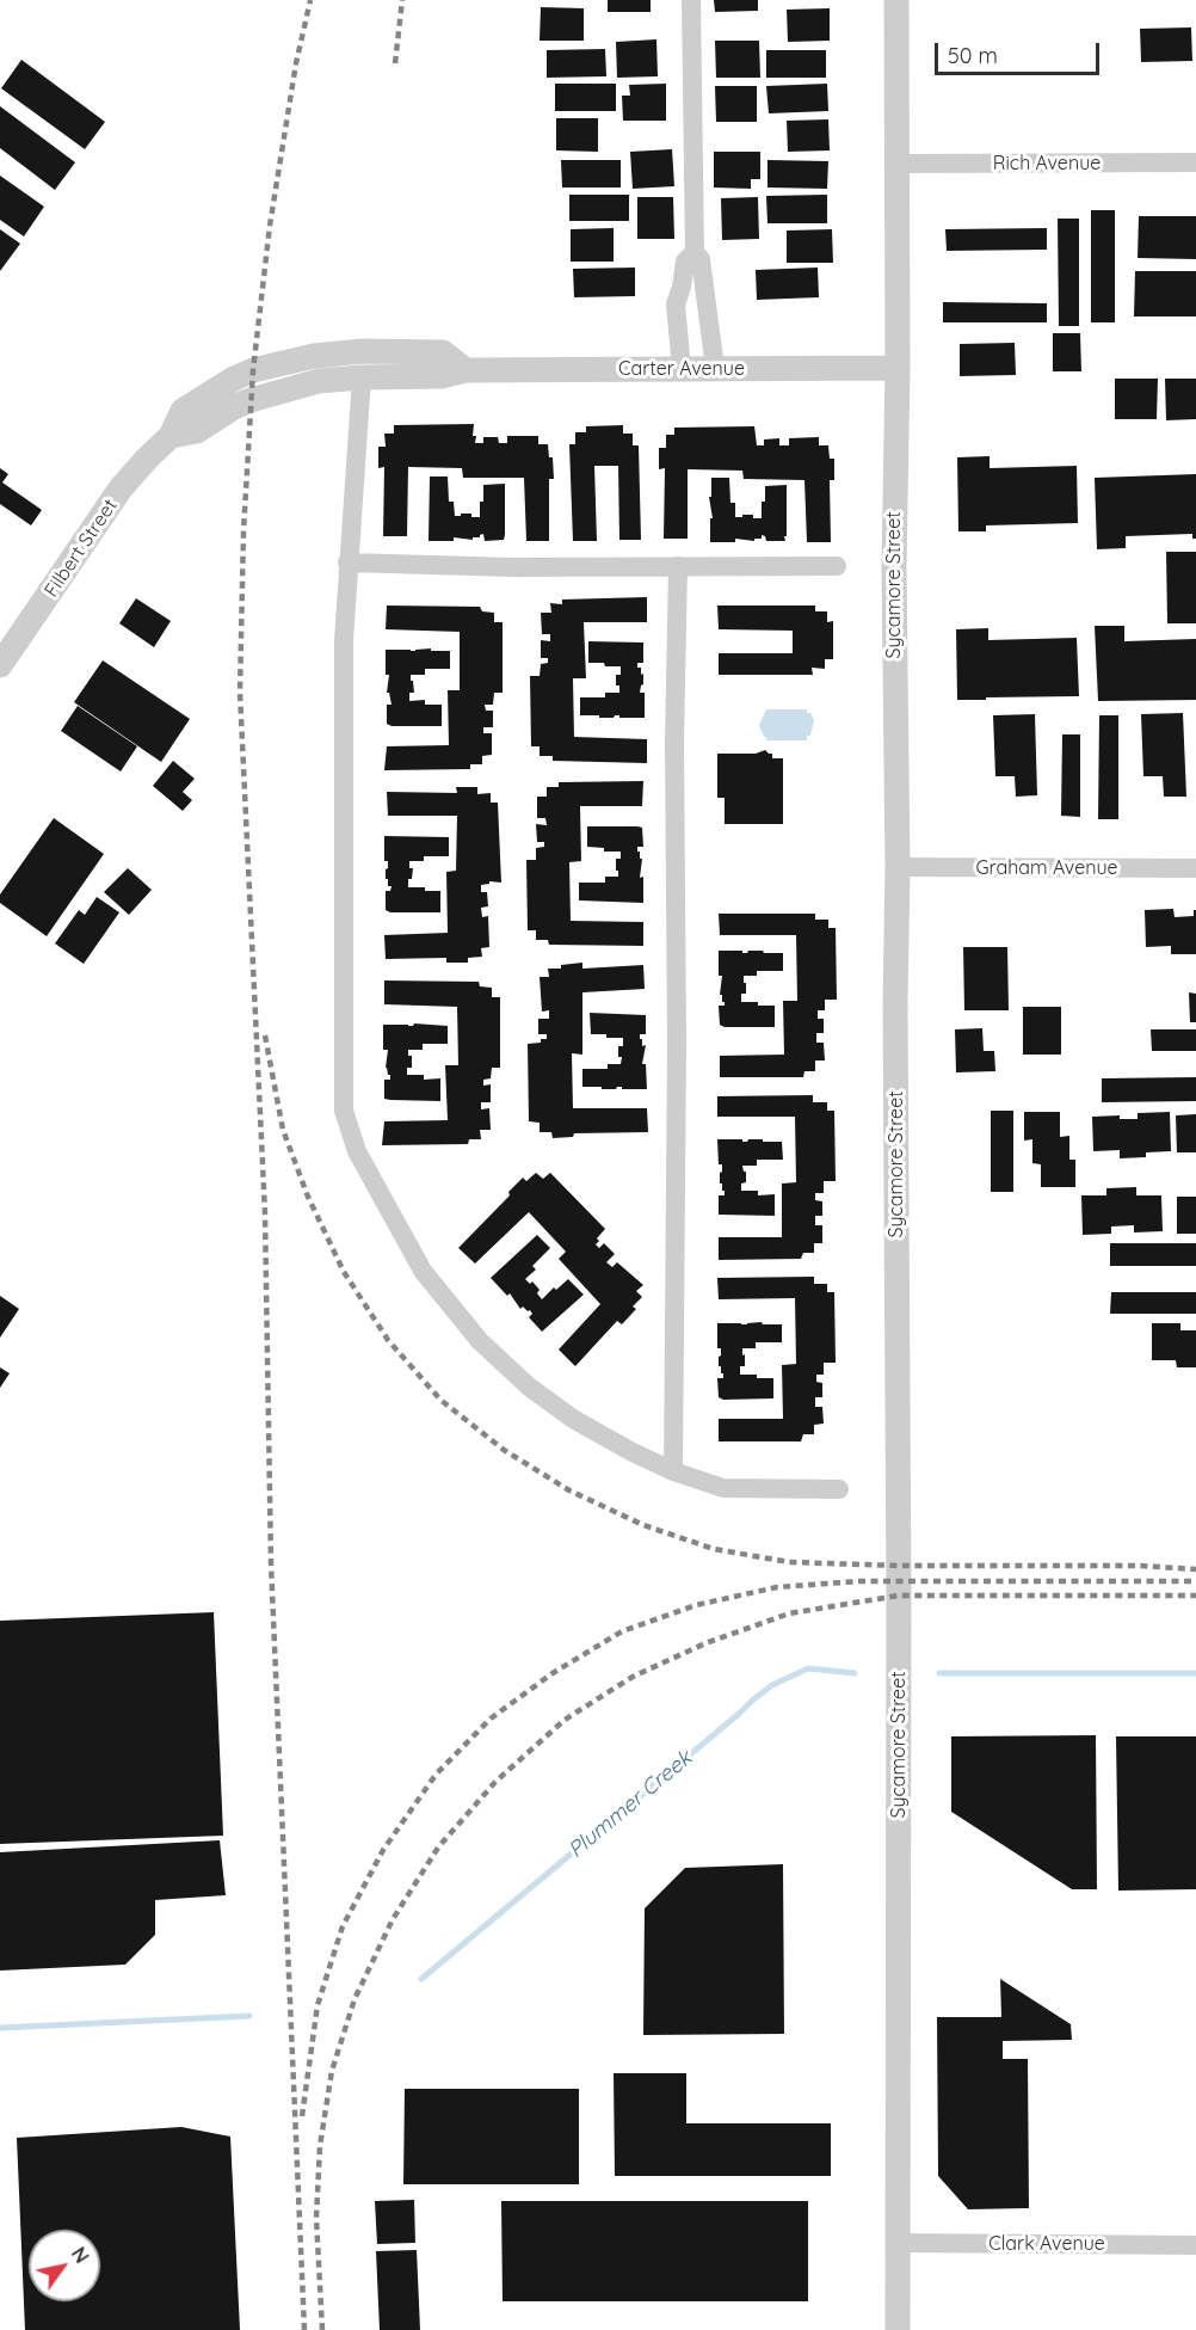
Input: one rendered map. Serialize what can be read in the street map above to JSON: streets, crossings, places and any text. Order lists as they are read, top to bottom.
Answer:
{
  "streets": {
    "street": [
      "Rich Avenue",
      "Carter Avenue",
      "Filbert Street",
      "Sycamore Street",
      "Graham Avenue",
      "Clark Avenue"
    ]
  },
  "crossings": [
    ["Rich Avenue", "Sycamore Street"],
    ["Carter Avenue", "Filbert Street"],
    ["Carter Avenue", "Sycamore Street"],
    ["Sycamore Street", "Graham Avenue"],
    ["Sycamore Street", "Clark Avenue"]
  ],
  "water": ["Plummer Creek"],
  "scale_bar": "50 m",
  "north": "top right"
}
